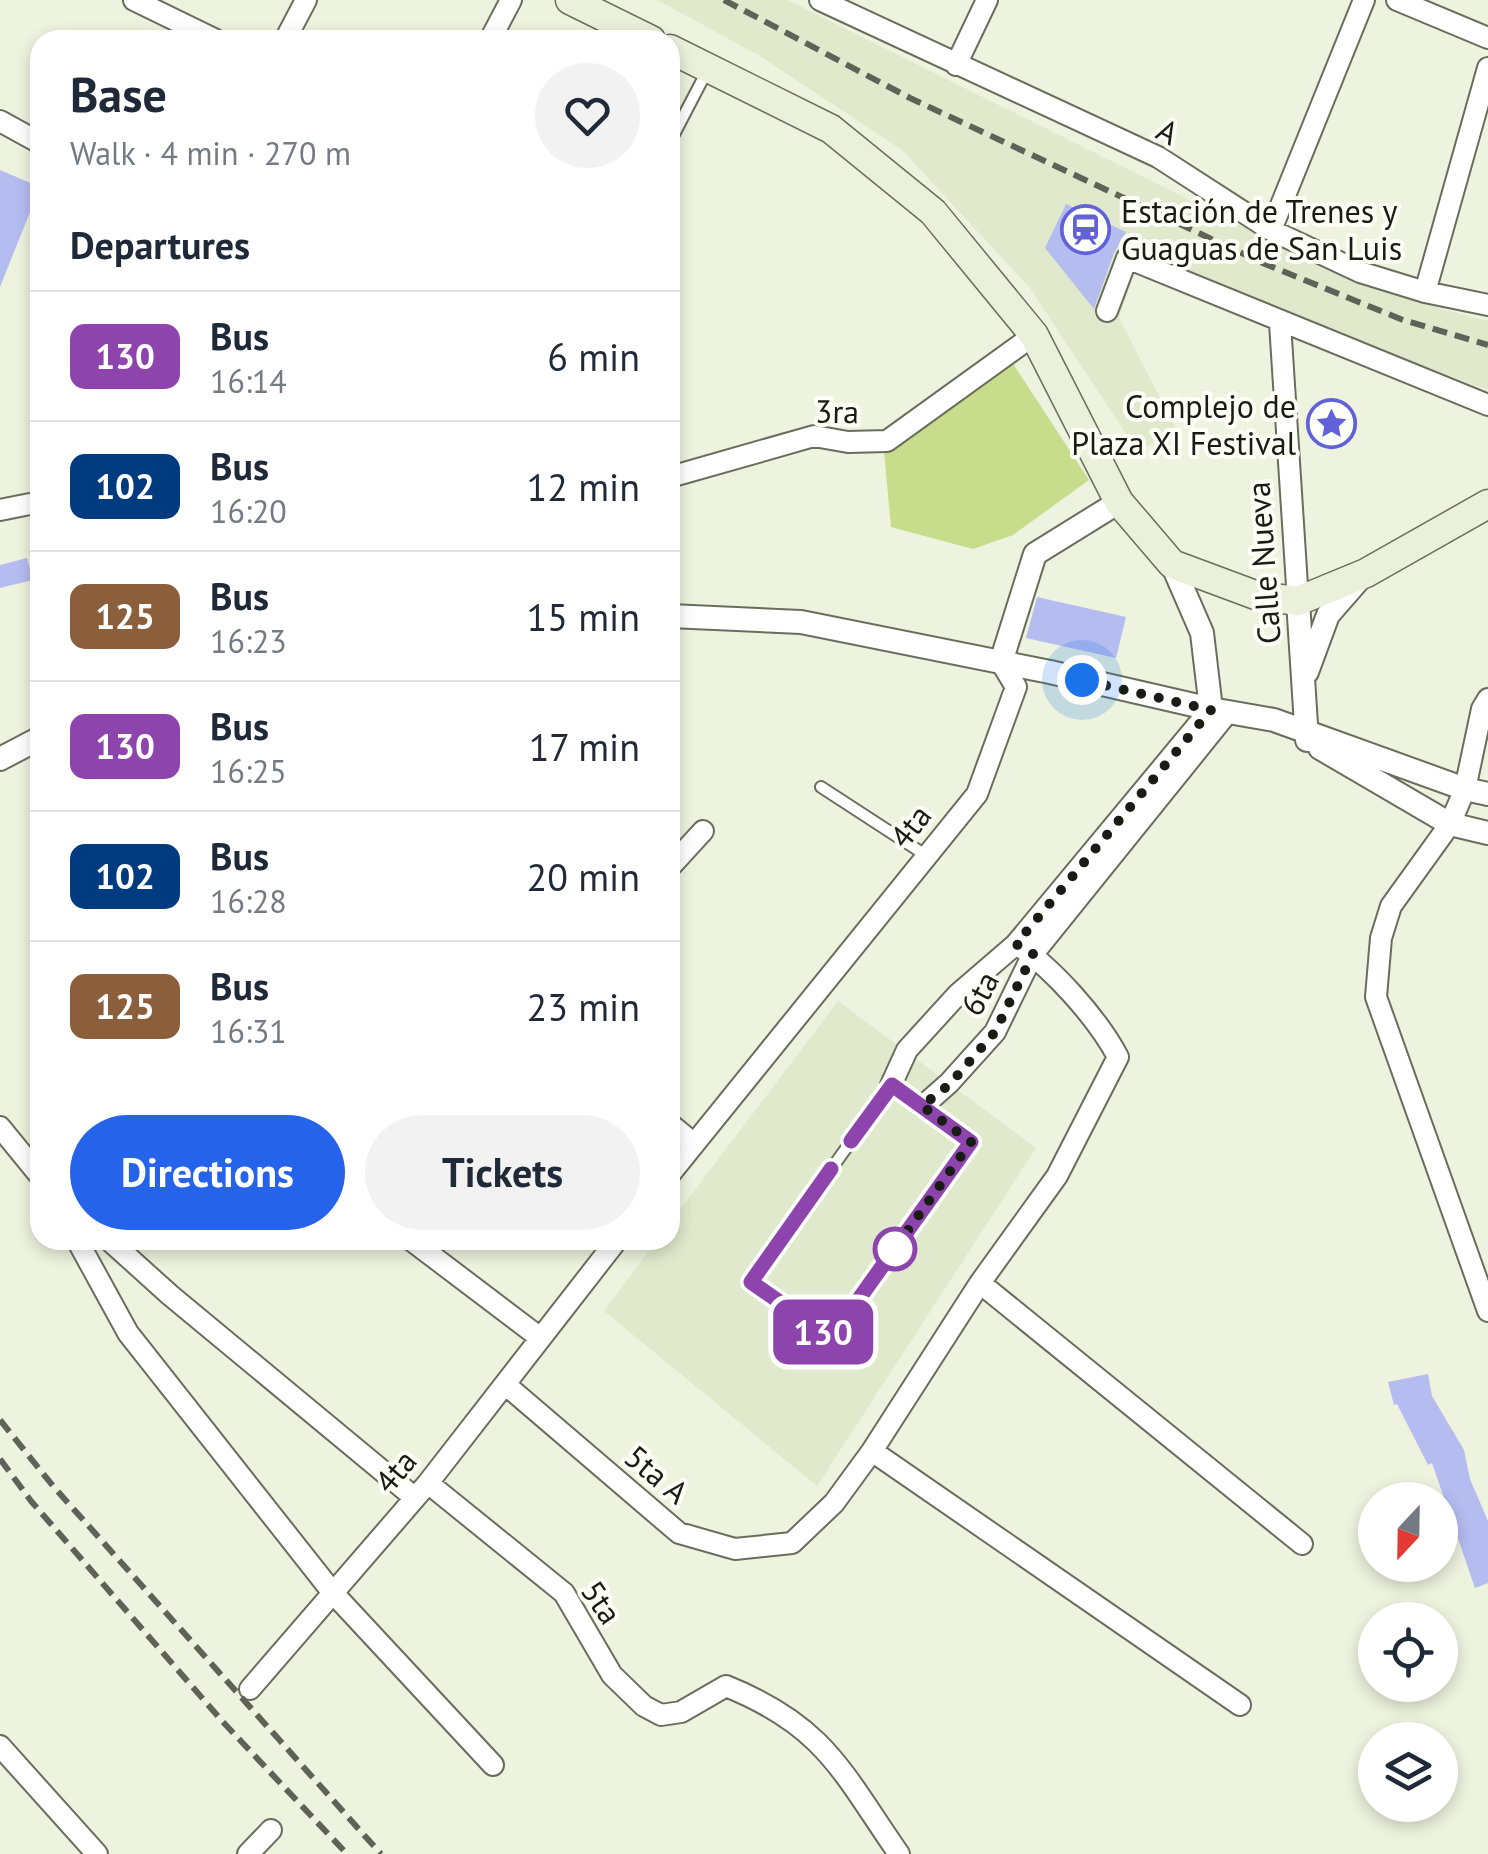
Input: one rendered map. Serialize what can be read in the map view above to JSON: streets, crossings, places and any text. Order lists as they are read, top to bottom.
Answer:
{
  "streets": {
    "street": [
      "A",
      "3ra",
      "Calle Nueva",
      "4ta",
      "6ta",
      "5ta A",
      "5ta"
    ]
  },
  "crossings": [
    ["4ta", "5ta A"],
    ["4ta", "5ta"],
    ["6ta", "5ta A"]
  ],
  "places": {
    "station": ["Estación de Trenes y Guaguas de San Luis"],
    "place": ["Complejo de Plaza XI Festival"]
  },
  "lines": ["bus line 130"],
  "north": "bottom",
  "page": {
    "on_map": "130",
    "heading": [
      ["Base", "Walk · 4 min · 270 m"],
      "Departures"
    ],
    "list": [
      {
        "mark": "130",
        "name": "Bus",
        "note": "16:14",
        "value": "6 min"
      },
      {
        "mark": "102",
        "name": "Bus",
        "note": "16:20",
        "value": "12 min"
      },
      {
        "mark": "125",
        "name": "Bus",
        "note": "16:23",
        "value": "15 min"
      },
      {
        "mark": "130",
        "name": "Bus",
        "note": "16:25",
        "value": "17 min"
      },
      {
        "mark": "102",
        "name": "Bus",
        "note": "16:28",
        "value": "20 min"
      },
      {
        "mark": "125",
        "name": "Bus",
        "note": "16:31",
        "value": "23 min"
      }
    ],
    "buttons": ["Directions", "Tickets"]
  }
}
